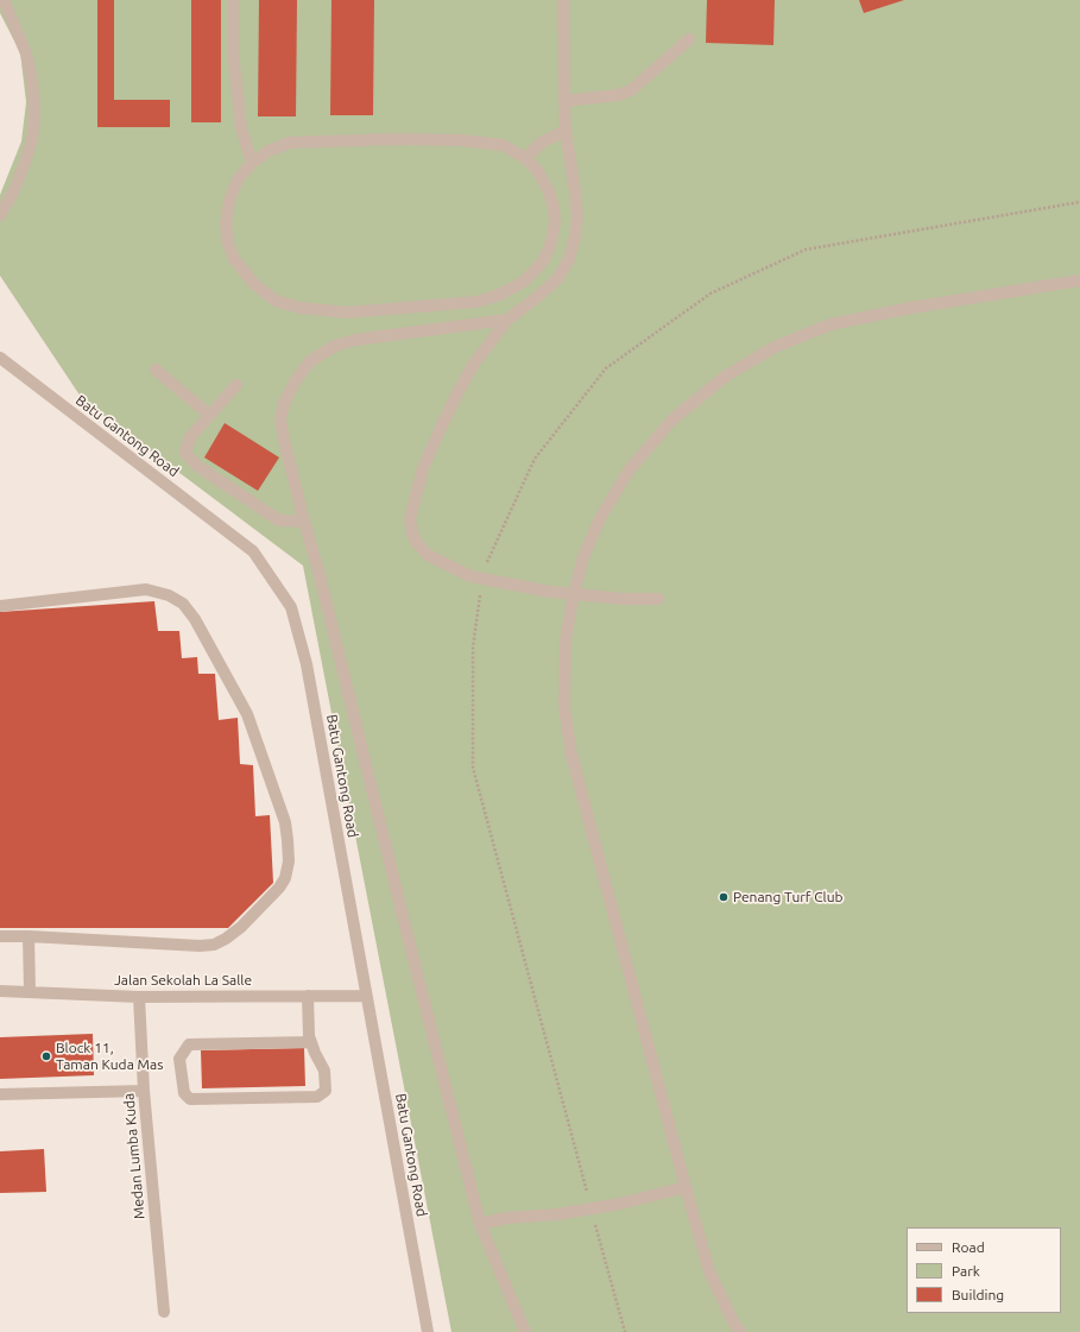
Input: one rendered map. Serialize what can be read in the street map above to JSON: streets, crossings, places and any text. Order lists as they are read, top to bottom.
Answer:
{
  "streets": {
    "street": ["Batu Gantong Road", "Jalan Sekolah La Salle", "Medan Lumba Kuda"]
  },
  "crossings": [
    ["Batu Gantong Road", "Jalan Sekolah La Salle"],
    ["Jalan Sekolah La Salle", "Medan Lumba Kuda"]
  ],
  "places": ["Penang Turf Club", "Block 11, Taman Kuda Mas"],
  "legend": ["Road", "Park", "Building"]
}
